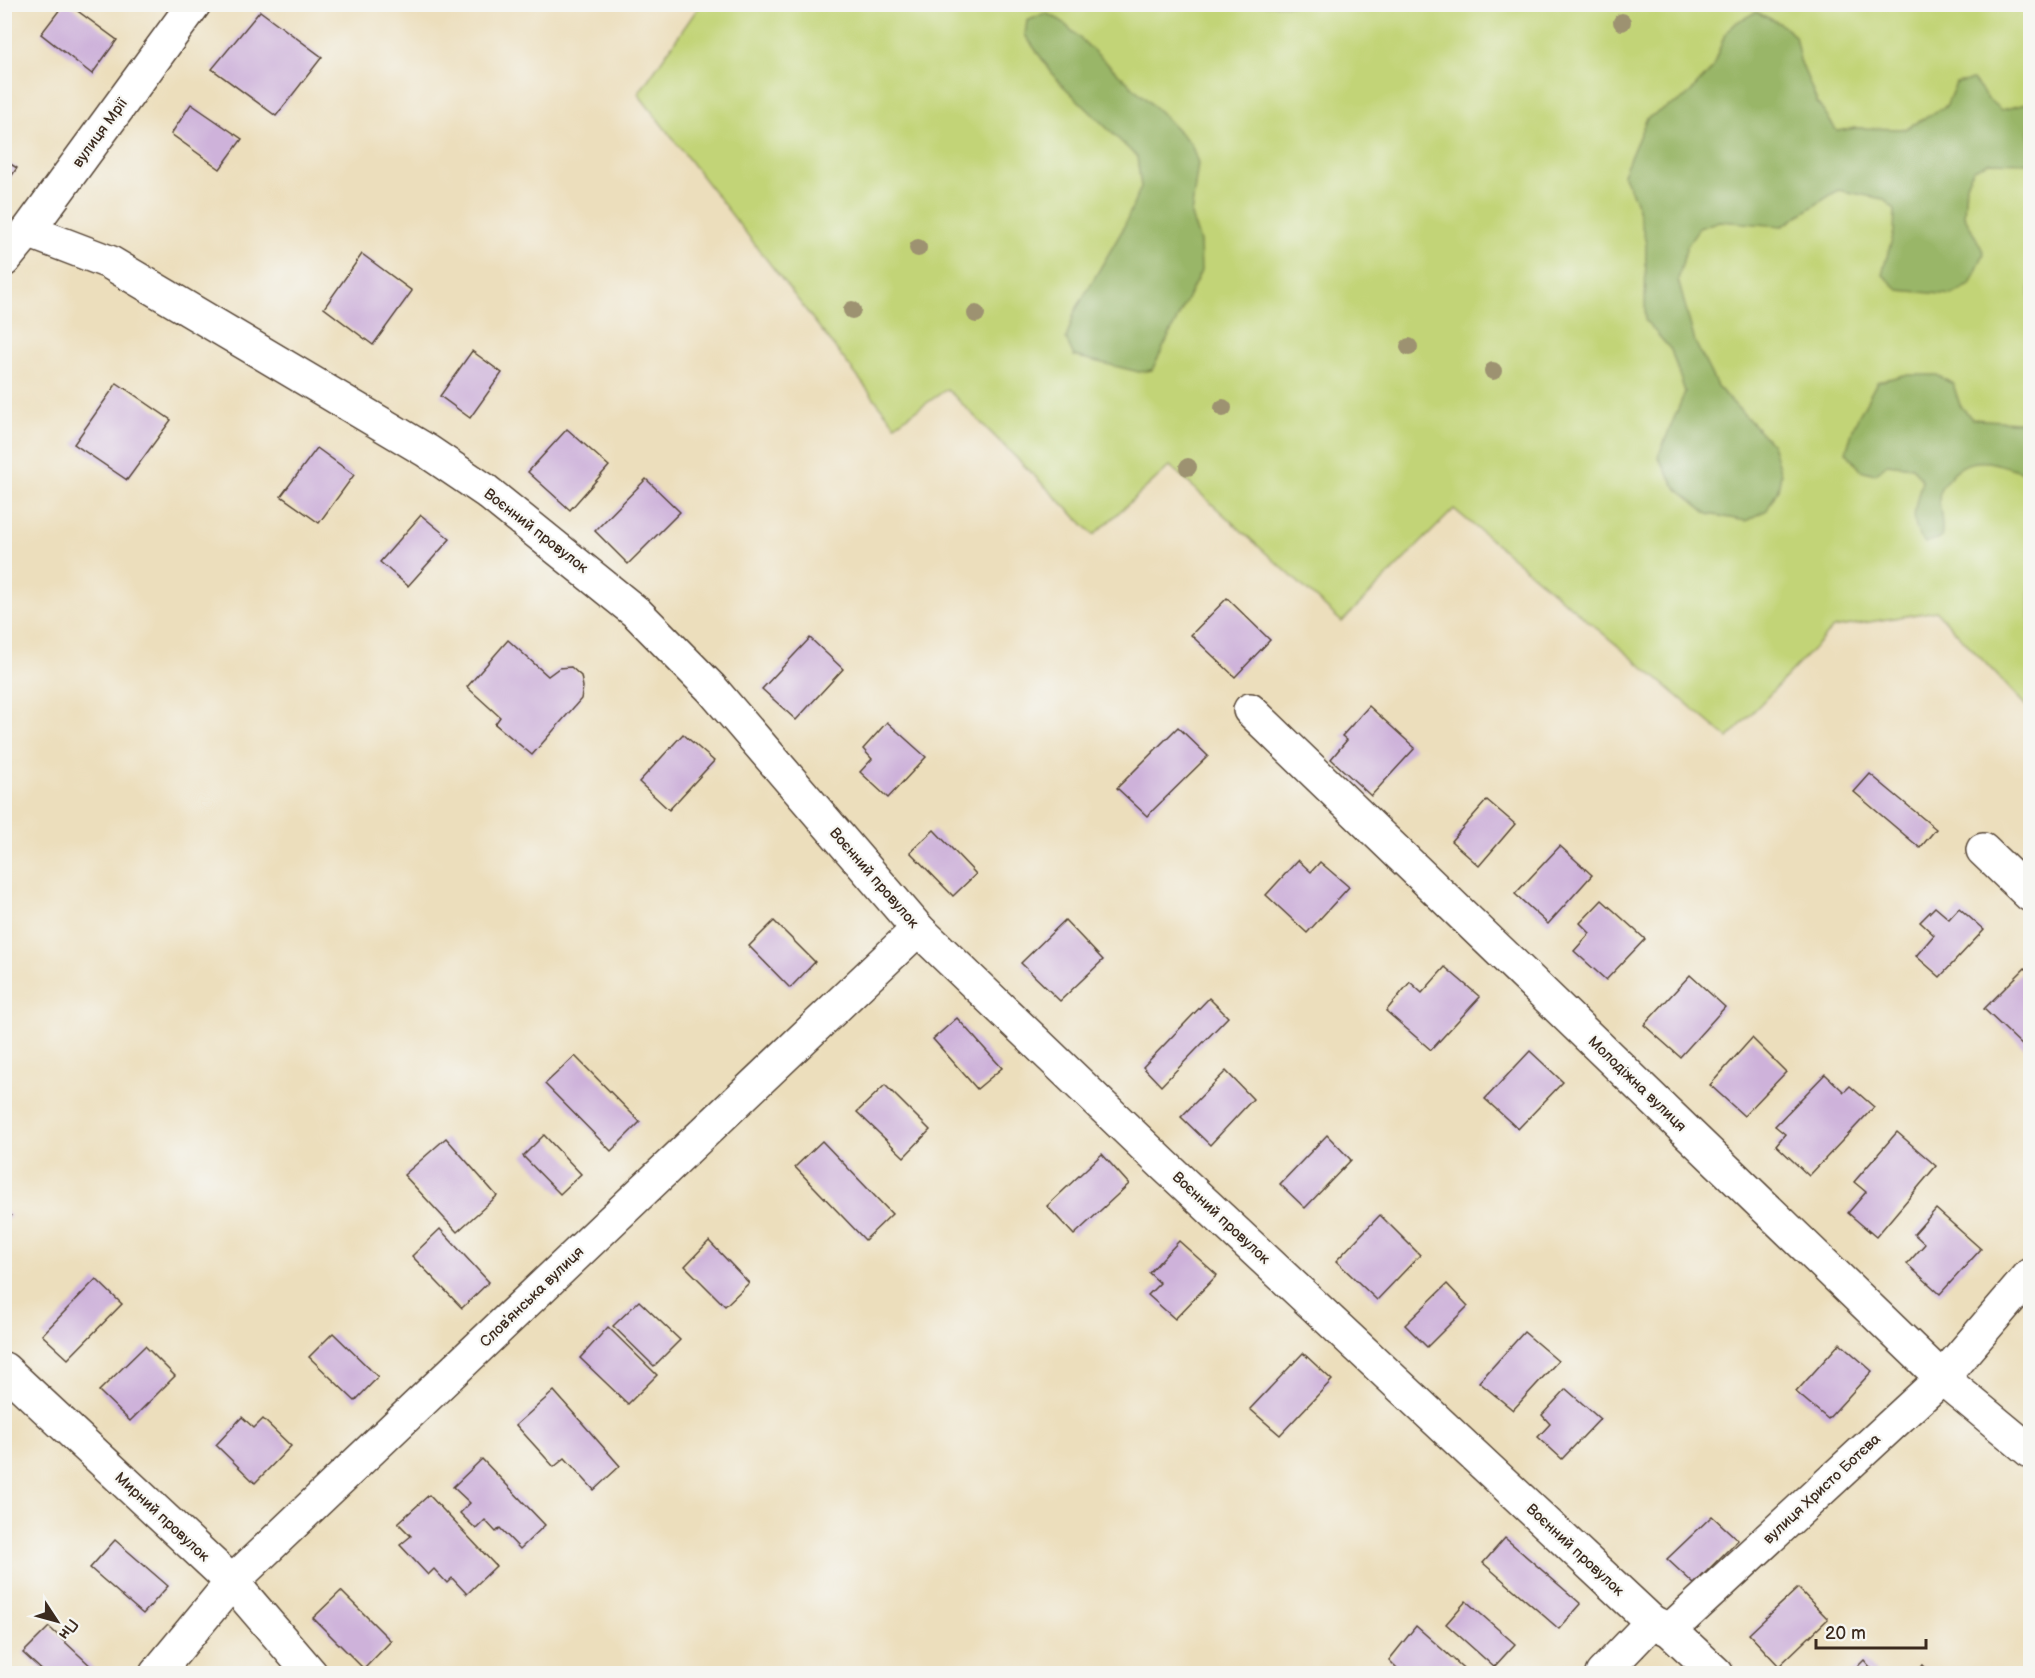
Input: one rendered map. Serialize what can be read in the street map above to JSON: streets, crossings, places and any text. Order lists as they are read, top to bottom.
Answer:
{
  "streets": {
    "street": [
      "вулиця Мрії",
      "Воєнний провулок",
      "Молодіжна вулиця",
      "Словʼянська вулиця",
      "вулиця Христо Ботєва",
      "Мирний провулок"
    ]
  },
  "crossings": [
    ["вулиця Мрії", "Воєнний провулок"],
    ["Воєнний провулок", "Словʼянська вулиця"],
    ["Воєнний провулок", "вулиця Христо Ботєва"],
    ["Молодіжна вулиця", "вулиця Христо Ботєва"],
    ["Словʼянська вулиця", "Мирний провулок"]
  ],
  "scale_bar": "20 m",
  "north": "bottom right"
}
